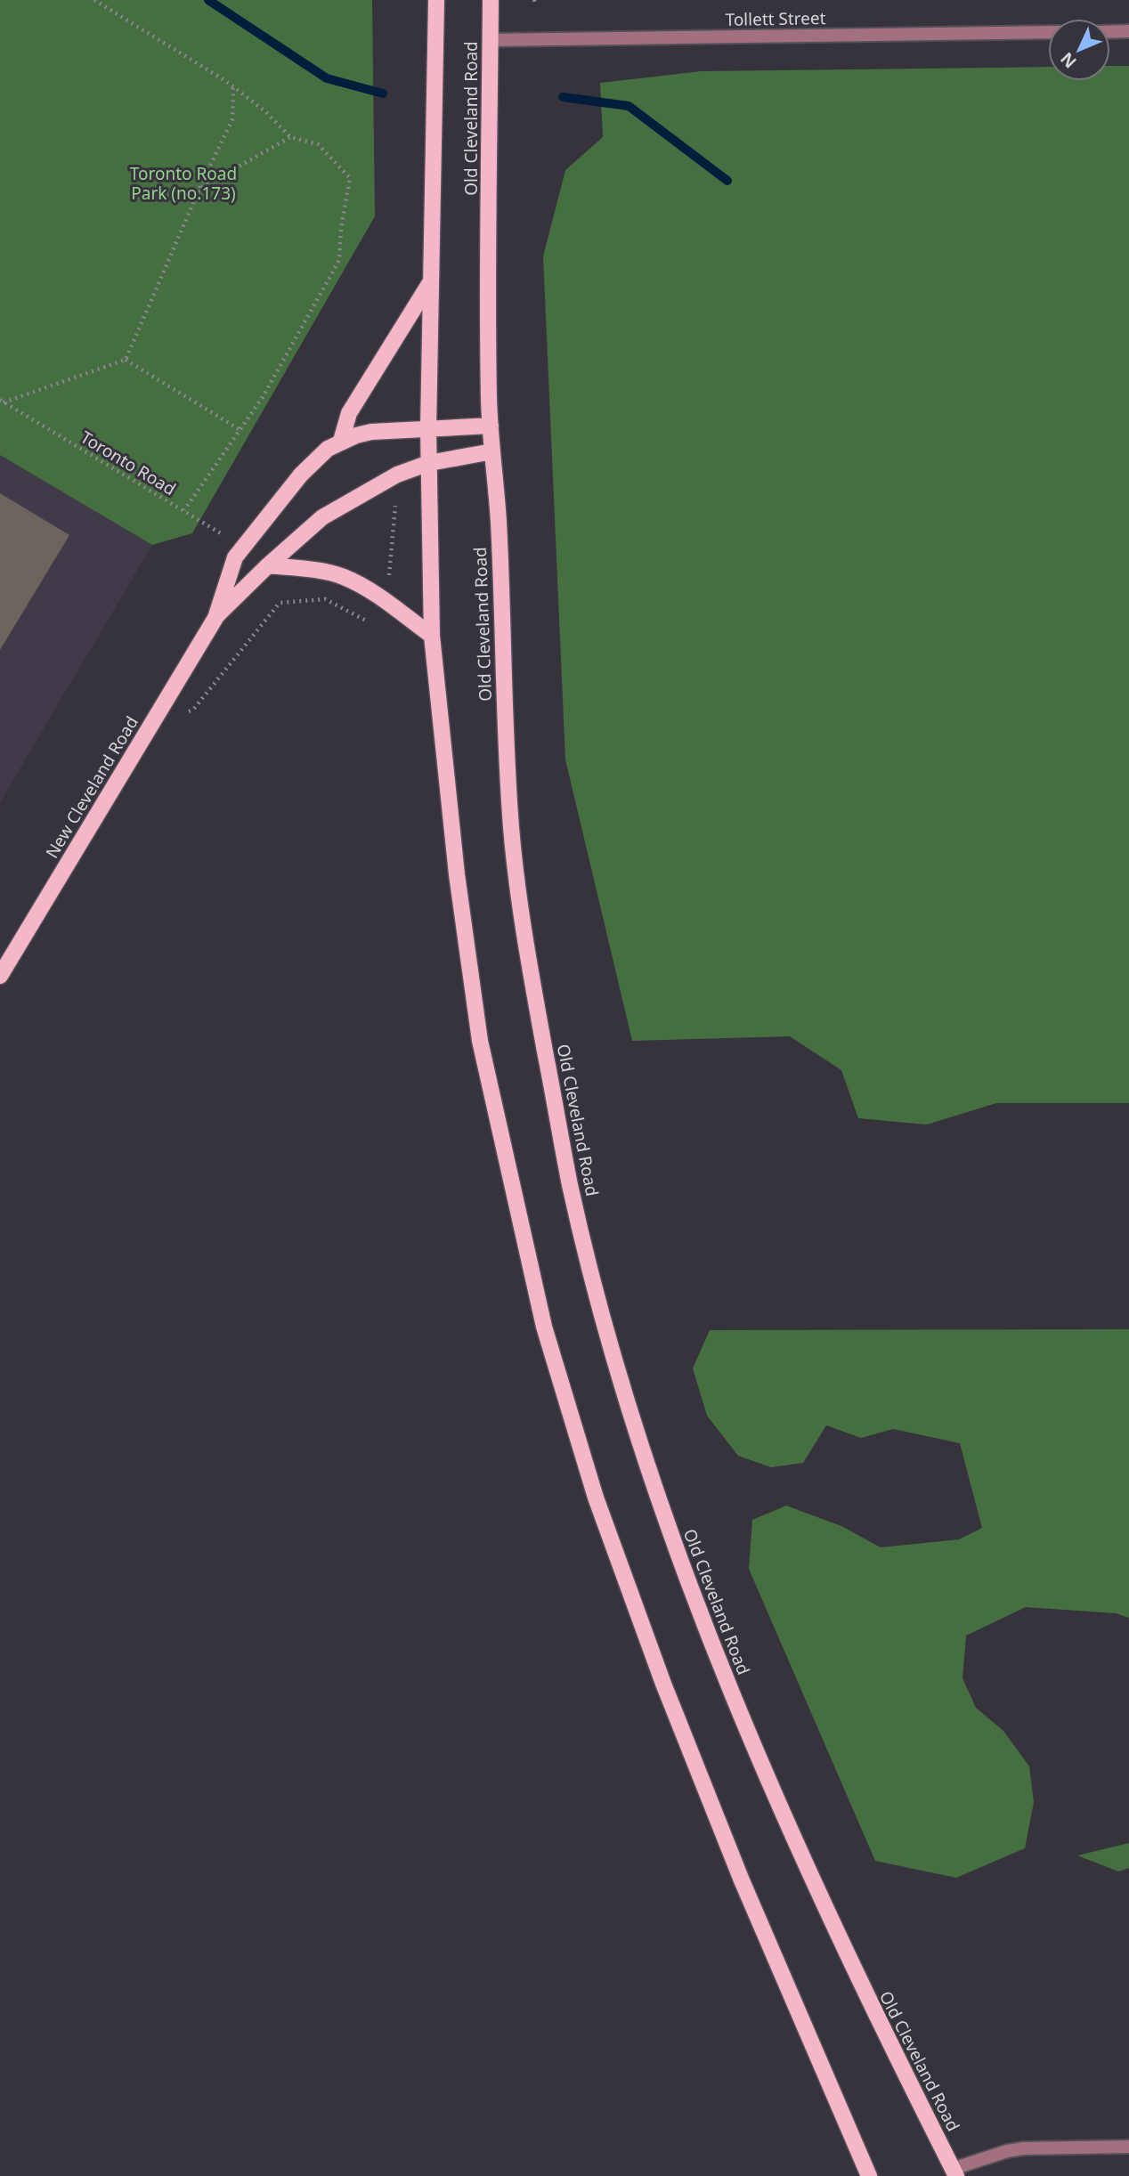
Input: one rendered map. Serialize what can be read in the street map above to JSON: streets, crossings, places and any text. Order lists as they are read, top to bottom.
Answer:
{
  "streets": {
    "main road": ["Old Cleveland Road", "New Cleveland Road"],
    "street": ["Tollett Street"],
    "path": ["Toronto Road"]
  },
  "crossings": [
    ["Tollett Street", "Old Cleveland Road"],
    ["Old Cleveland Road", "New Cleveland Road"],
    ["Toronto Road", "New Cleveland Road"]
  ],
  "parks": ["Toronto Road Park (no.173)"],
  "north": "bottom left"
}
